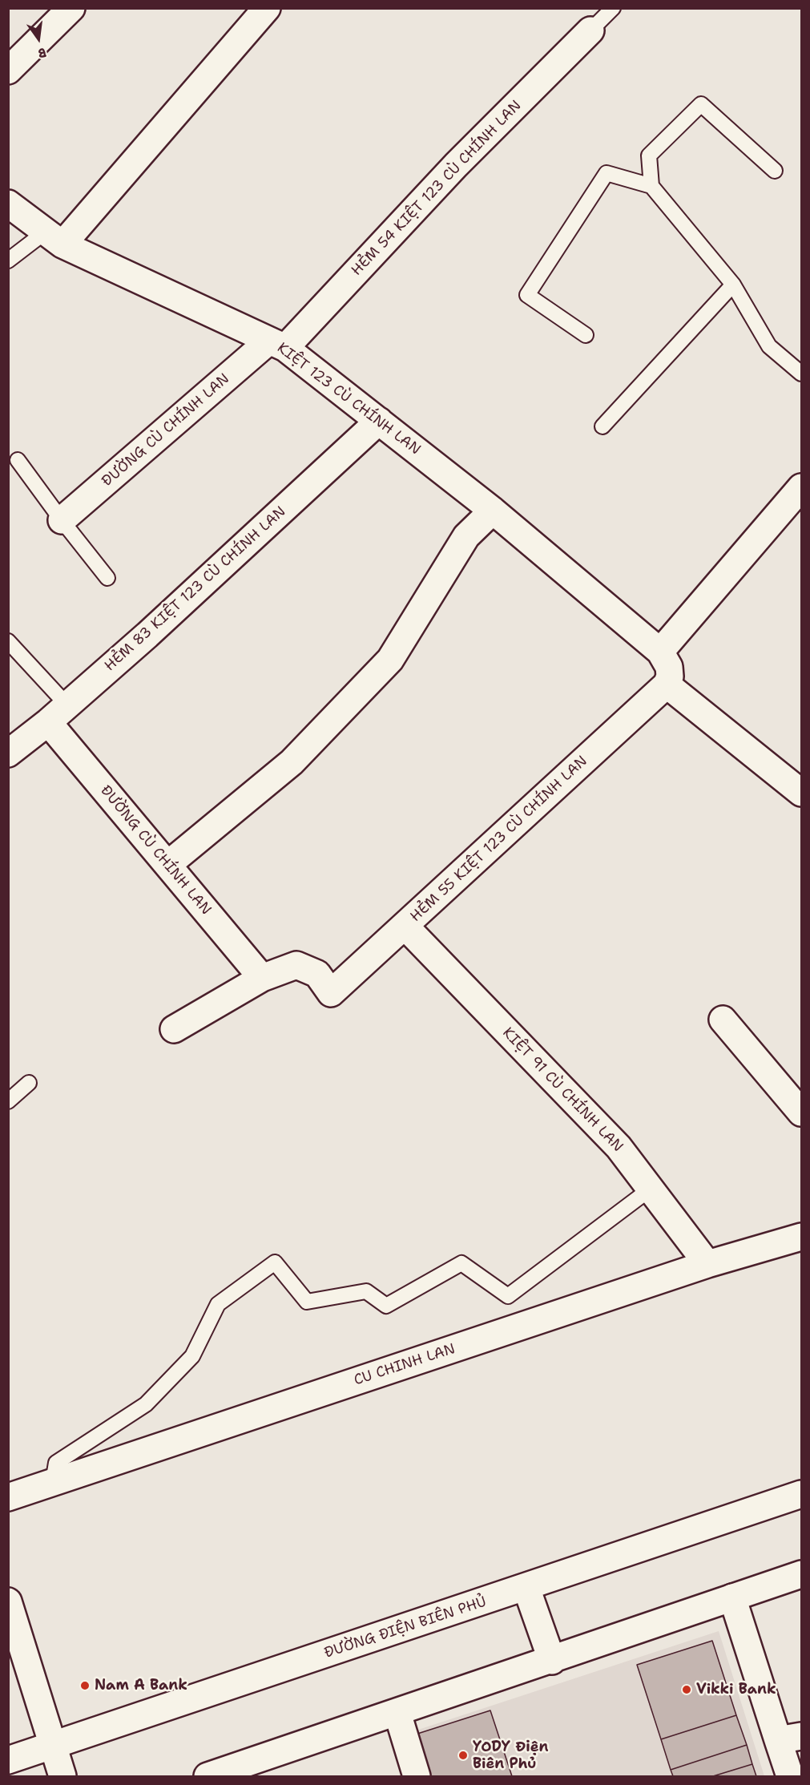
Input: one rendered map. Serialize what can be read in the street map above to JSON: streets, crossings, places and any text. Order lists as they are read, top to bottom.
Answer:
{
  "streets": {
    "street": [
      "HẺM 54 KIỆT 123 CÙ CHÍNH LAN",
      "KIỆT 123 CÙ CHÍNH LAN",
      "ĐƯỜNG CÙ CHÍNH LAN",
      "HẺM 83 KIỆT 123 CÙ CHÍNH LAN",
      "HẺM 55 KIỆT 123 CÙ CHÍNH LAN",
      "KIỆT 91 CÙ CHÍNH LAN",
      "CU CHINH LAN",
      "ĐƯỜNG ĐIỆN BIÊN PHỦ"
    ]
  },
  "crossings": [
    ["HẺM 54 KIỆT 123 CÙ CHÍNH LAN", "KIỆT 123 CÙ CHÍNH LAN"],
    ["HẺM 54 KIỆT 123 CÙ CHÍNH LAN", "ĐƯỜNG CÙ CHÍNH LAN"],
    ["KIỆT 123 CÙ CHÍNH LAN", "ĐƯỜNG CÙ CHÍNH LAN"],
    ["KIỆT 123 CÙ CHÍNH LAN", "HẺM 83 KIỆT 123 CÙ CHÍNH LAN"],
    ["KIỆT 123 CÙ CHÍNH LAN", "HẺM 55 KIỆT 123 CÙ CHÍNH LAN"],
    ["ĐƯỜNG CÙ CHÍNH LAN", "HẺM 83 KIỆT 123 CÙ CHÍNH LAN"],
    ["ĐƯỜNG CÙ CHÍNH LAN", "HẺM 55 KIỆT 123 CÙ CHÍNH LAN"],
    ["HẺM 55 KIỆT 123 CÙ CHÍNH LAN", "KIỆT 91 CÙ CHÍNH LAN"],
    ["KIỆT 91 CÙ CHÍNH LAN", "CU CHINH LAN"]
  ],
  "places": ["Nam A Bank", "Vikki Bank", "YODY Điện Biên Phủ"],
  "north": "bottom"
}
